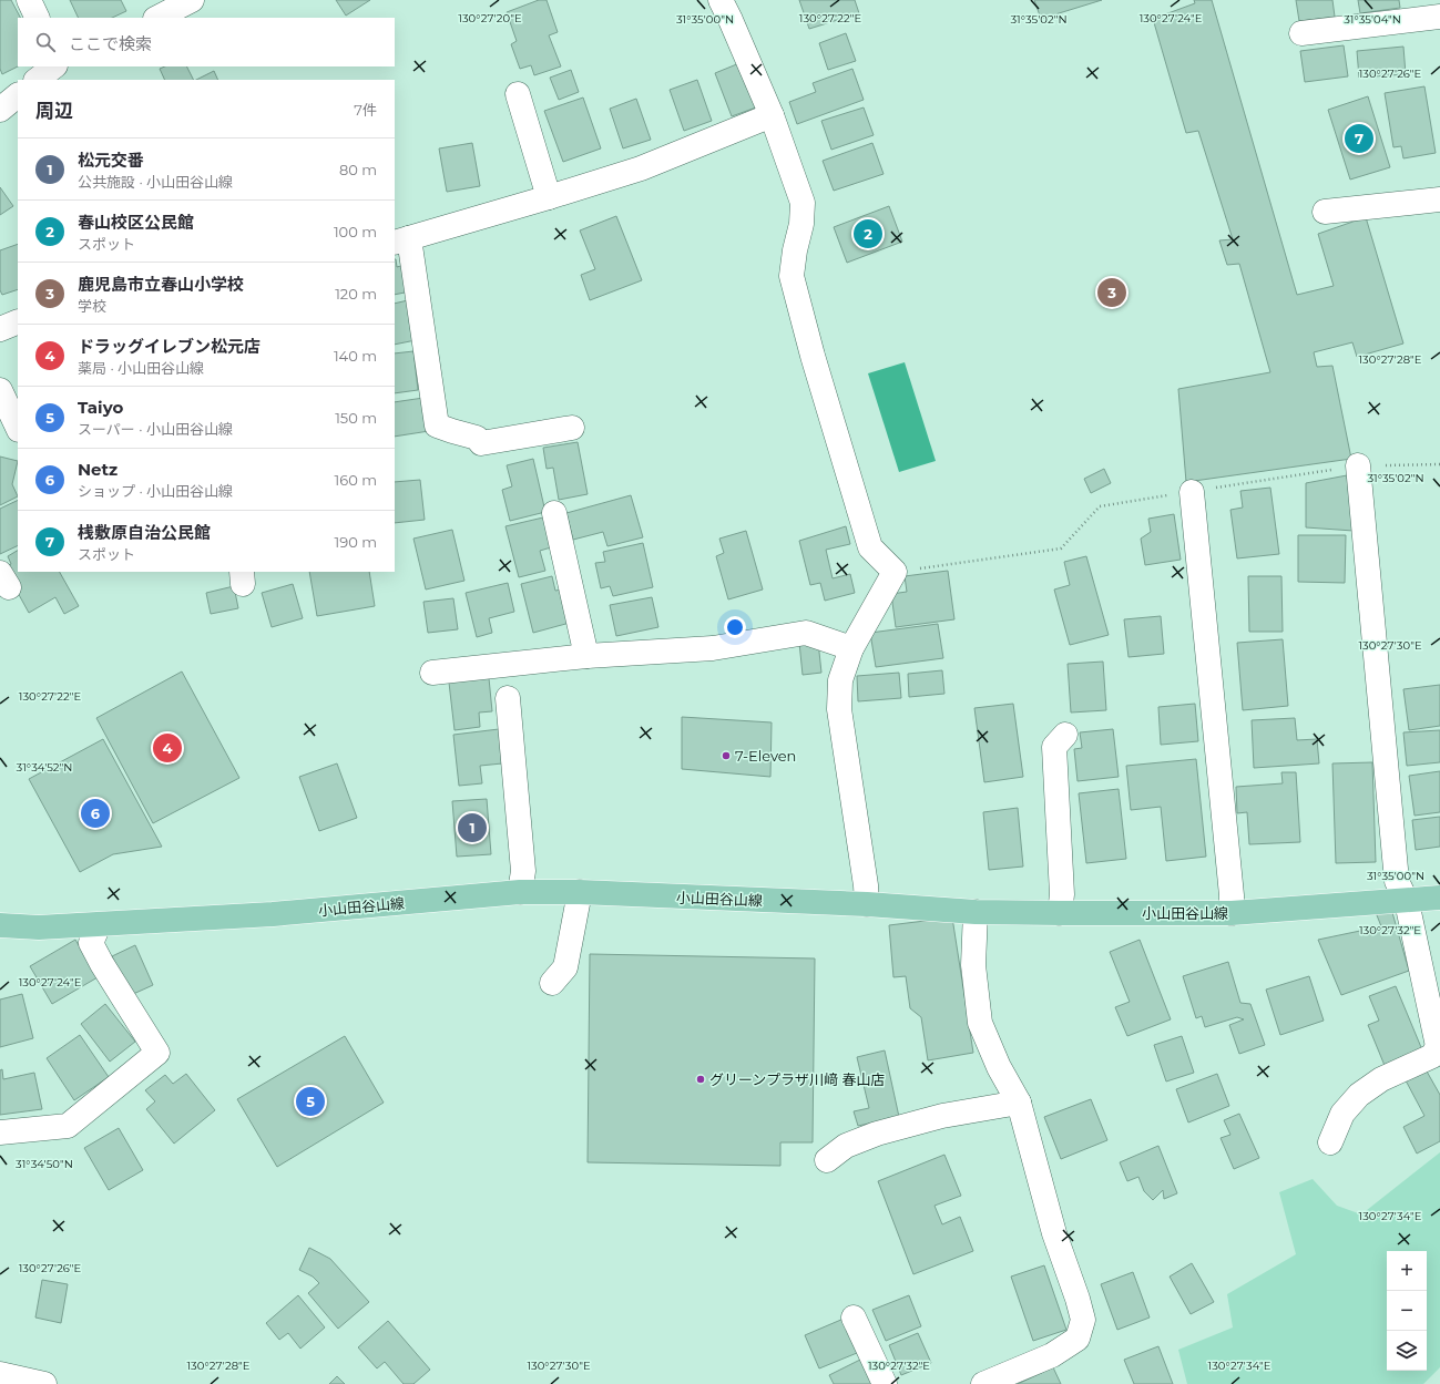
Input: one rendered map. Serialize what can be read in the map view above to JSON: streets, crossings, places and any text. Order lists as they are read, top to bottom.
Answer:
{
  "streets": {
    "main road": ["小山田谷山線"]
  },
  "places": ["7-Eleven", "グリーンプラザ川﨑 春山店"],
  "page": {
    "search": "ここで検索",
    "heading": ["周辺", "7件"],
    "pins": [
      "7",
      "2",
      "3",
      "4",
      "6",
      "1",
      "5"
    ],
    "list": [
      {
        "mark": "1",
        "name": "松元交番",
        "note": "公共施設 · 小山田谷山線",
        "value": "80 m"
      },
      {
        "mark": "2",
        "name": "春山校区公民館",
        "note": "スポット",
        "value": "100 m"
      },
      {
        "mark": "3",
        "name": "鹿児島市立春山小学校",
        "note": "学校",
        "value": "120 m"
      },
      {
        "mark": "4",
        "name": "ドラッグイレブン松元店",
        "note": "薬局 · 小山田谷山線",
        "value": "140 m"
      },
      {
        "mark": "5",
        "name": "Taiyo",
        "note": "スーパー · 小山田谷山線",
        "value": "150 m"
      },
      {
        "mark": "6",
        "name": "Netz",
        "note": "ショップ · 小山田谷山線",
        "value": "160 m"
      },
      {
        "mark": "7",
        "name": "桟敷原自治公民館",
        "note": "スポット",
        "value": "190 m"
      }
    ],
    "map_buttons": ["+", "−"]
  },
  "coordinates": [
    "130°27'20\"E",
    "130°27'22\"E",
    "130°27'24\"E",
    "31°35'04\"N",
    "31°35'00\"N",
    "31°35'02\"N",
    "130°27'26\"E",
    "130°27'28\"E",
    "130°27'30\"E",
    "31°34'52\"N",
    "130°27'32\"E",
    "31°34'50\"N",
    "130°27'34\"E"
  ]
}
